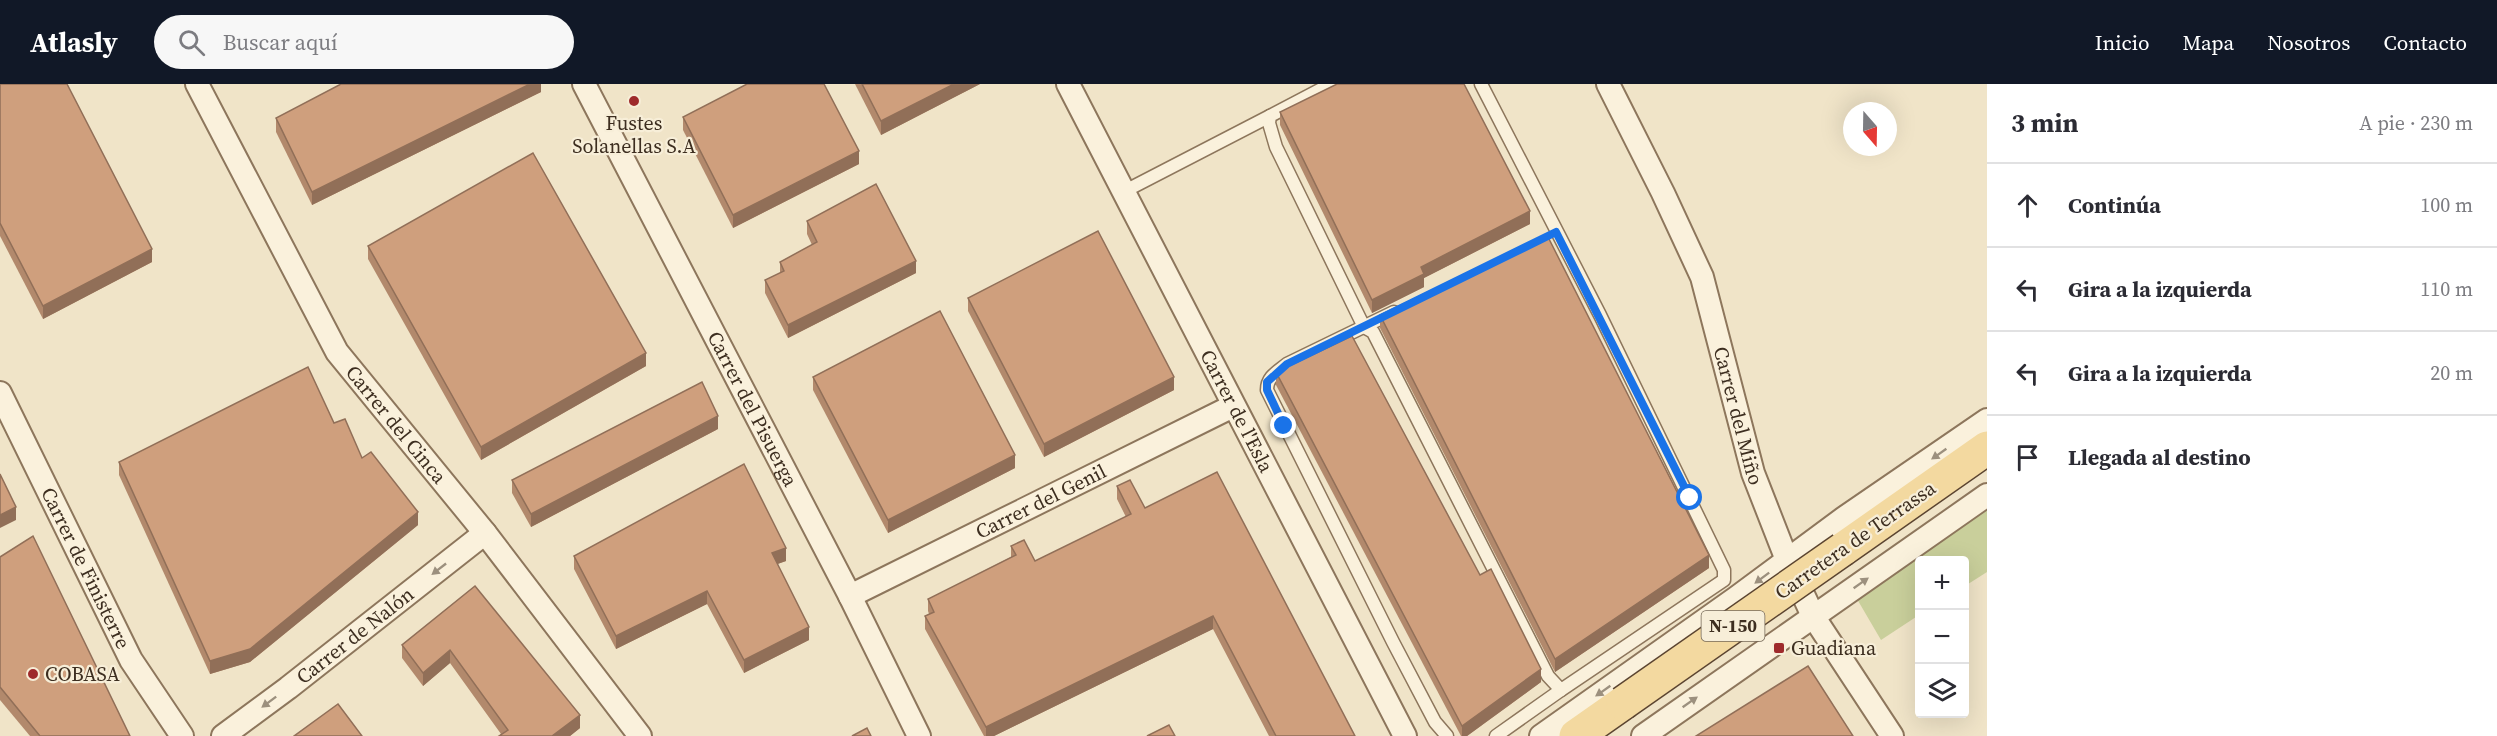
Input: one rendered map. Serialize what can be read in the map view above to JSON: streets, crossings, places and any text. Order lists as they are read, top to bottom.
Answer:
{
  "streets": {
    "main road": ["Carretera de Terrassa", "N-150"],
    "street": [
      "Carrer del Pisuerga",
      "Carrer de l'Esla",
      "Carrer del Miño",
      "Carrer del Cinca",
      "Carrer del Genil",
      "Carrer de Finisterre",
      "Carrer de Nalón"
    ]
  },
  "crossings": [
    ["Carrer del Pisuerga", "Carrer del Genil"],
    ["Carrer de l'Esla", "Carrer del Genil"],
    ["Carrer del Cinca", "Carrer de Nalón"]
  ],
  "one_way": ["Carrer de Nalón"],
  "places": {
    "other": ["Fustes Solanellas S.A", "COBASA"],
    "transit": ["Guadiana"]
  },
  "north": "bottom",
  "page": {
    "header": "Atlasly",
    "search": "Buscar aquí",
    "nav": [
      "Inicio",
      "Mapa",
      "Nosotros",
      "Contacto"
    ],
    "heading": ["3 min", "A pie · 230 m"],
    "list": [
      ["Continúa", "100 m"],
      ["Gira a la izquierda", "110 m"],
      ["Gira a la izquierda", "20 m"],
      "Llegada al destino"
    ],
    "map_buttons": ["+", "−"]
  }
}
